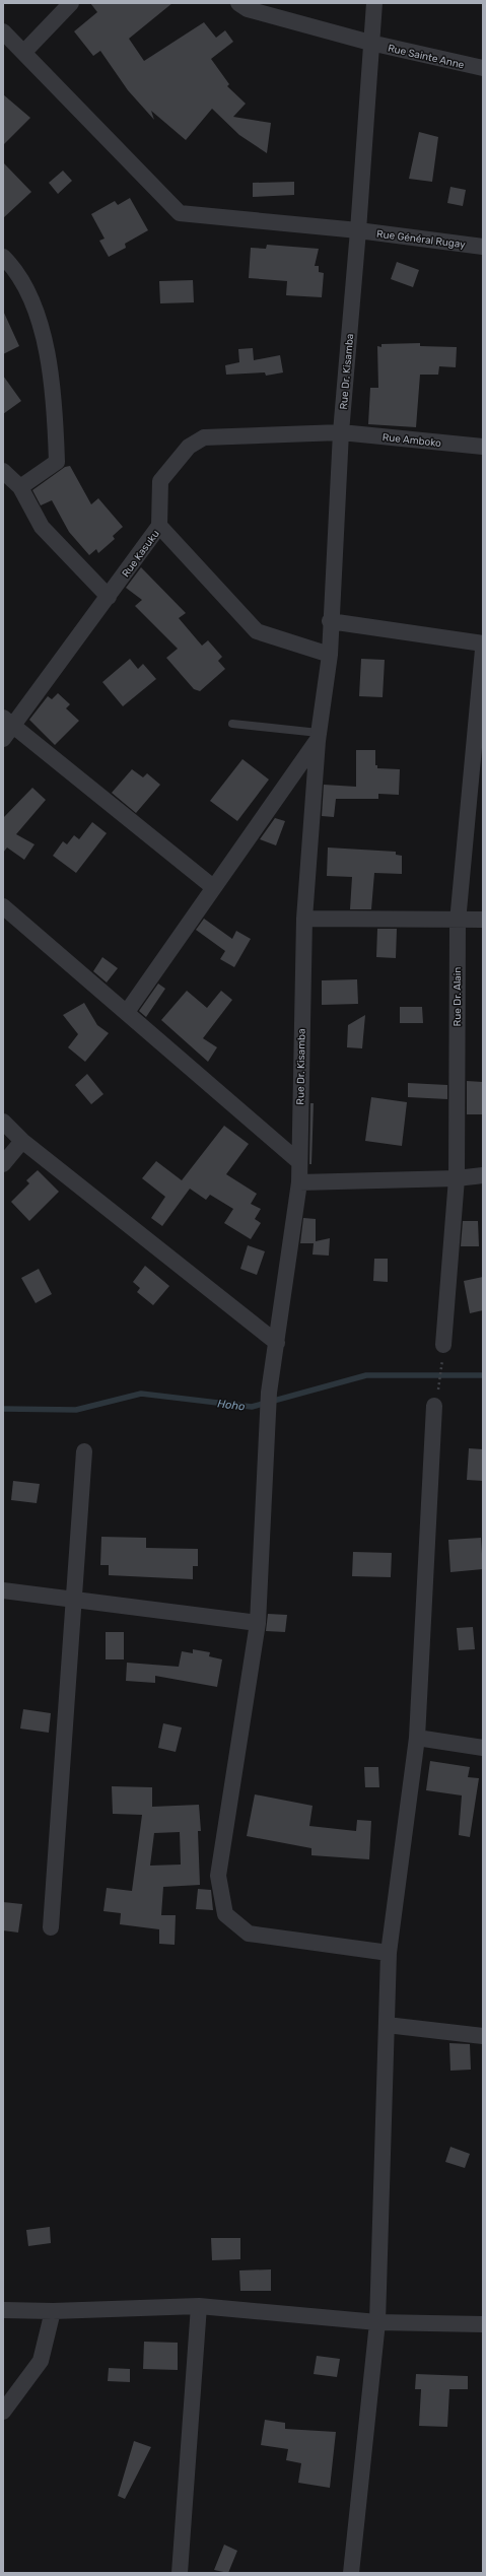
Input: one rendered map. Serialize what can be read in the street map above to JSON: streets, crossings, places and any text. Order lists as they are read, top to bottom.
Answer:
{
  "streets": {
    "street": [
      "Rue Sainte Anne",
      "Rue Général Rugay",
      "Rue Dr. Kisamba",
      "Rue Amboko",
      "Rue Kasuku",
      "Rue Dr. Alain"
    ]
  },
  "crossings": [
    ["Rue Sainte Anne", "Rue Dr. Kisamba"],
    ["Rue Général Rugay", "Rue Dr. Kisamba"],
    ["Rue Dr. Kisamba", "Rue Amboko"],
    ["Rue Dr. Kisamba", "Rue Kasuku"],
    ["Rue Amboko", "Rue Kasuku"]
  ],
  "water": ["Hoho"]
}
